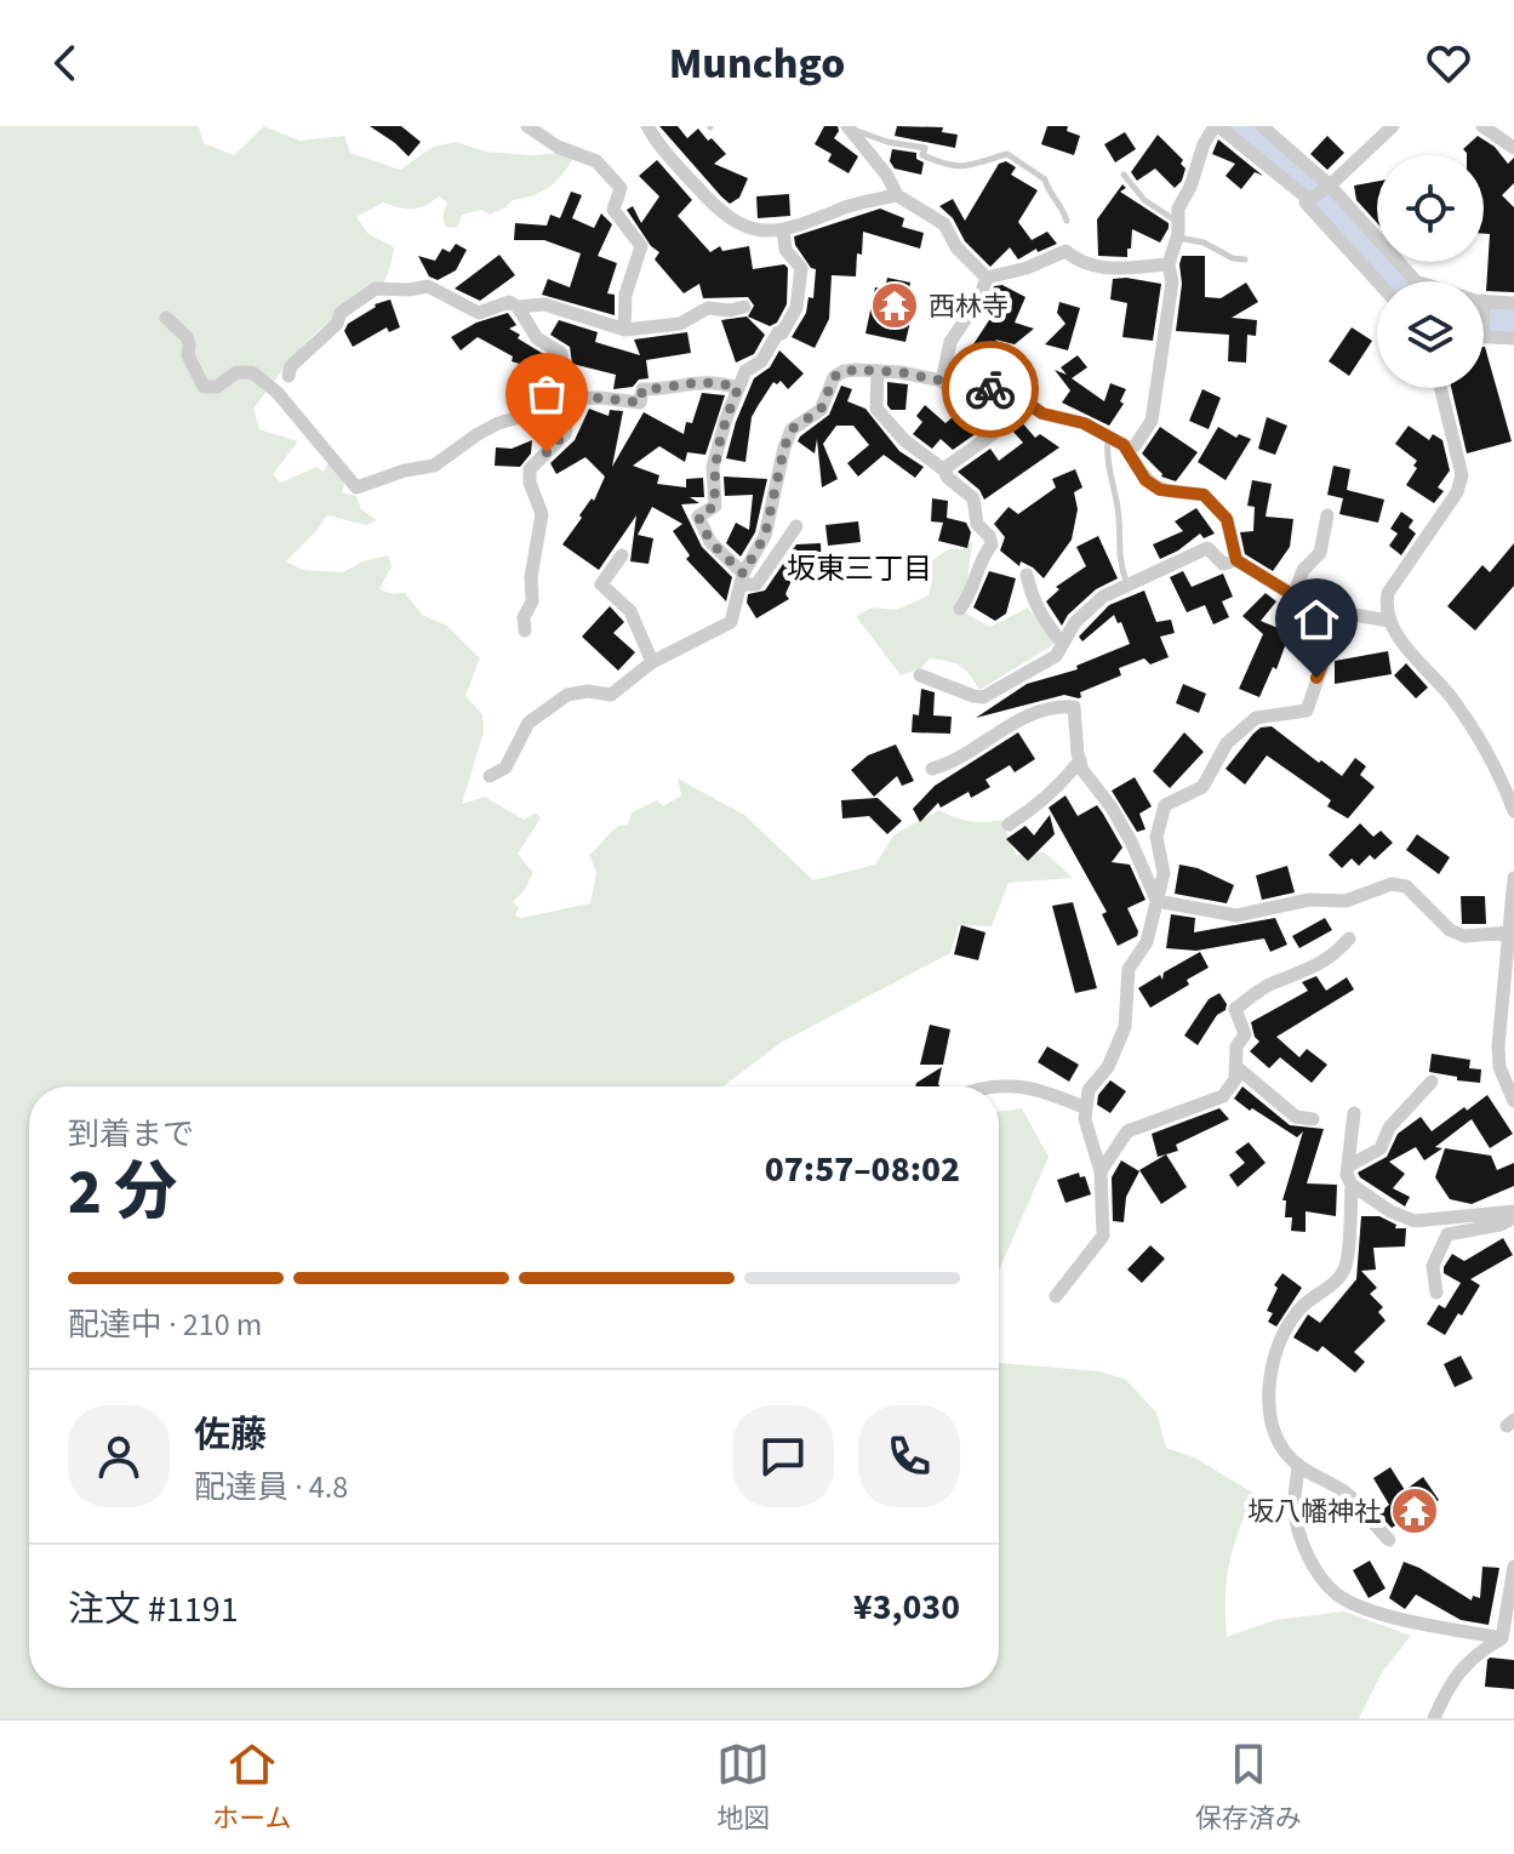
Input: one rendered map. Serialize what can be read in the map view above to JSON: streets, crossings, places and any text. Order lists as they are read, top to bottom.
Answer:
{
  "districts": ["坂東三丁目"],
  "places": {
    "temple": ["西林寺", "坂八幡神社"]
  },
  "page": {
    "header": "Munchgo",
    "heading": ["2 分", "到着まで", "07:57–08:02"],
    "panel": [
      "佐藤",
      "配達員 · 4.8",
      "注文 #1191",
      "¥3,030"
    ],
    "bar": "配達中 · 210 m",
    "tabs": ["ホーム", "地図", "保存済み"]
  }
}
